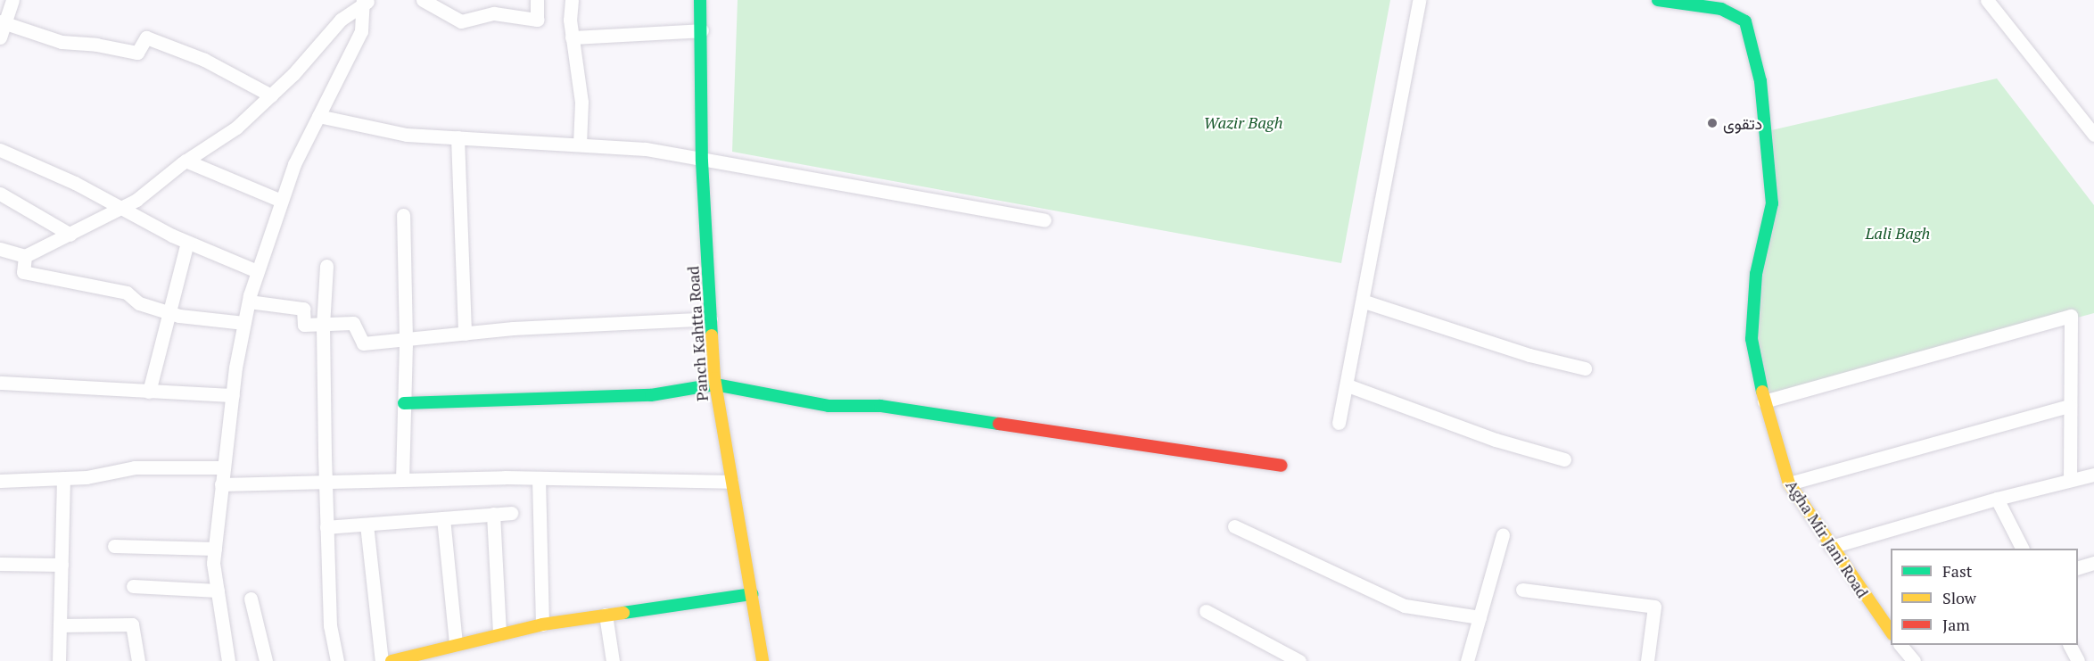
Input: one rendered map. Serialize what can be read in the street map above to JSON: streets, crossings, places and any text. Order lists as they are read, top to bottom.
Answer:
{
  "streets": {
    "street": ["Panch Kahtta Road", "Agha Mir Jani Road"]
  },
  "parks": ["Wazir Bagh", "Lali Bagh"],
  "places": ["دتقوى"],
  "legend": ["Fast", "Slow", "Jam"]
}
